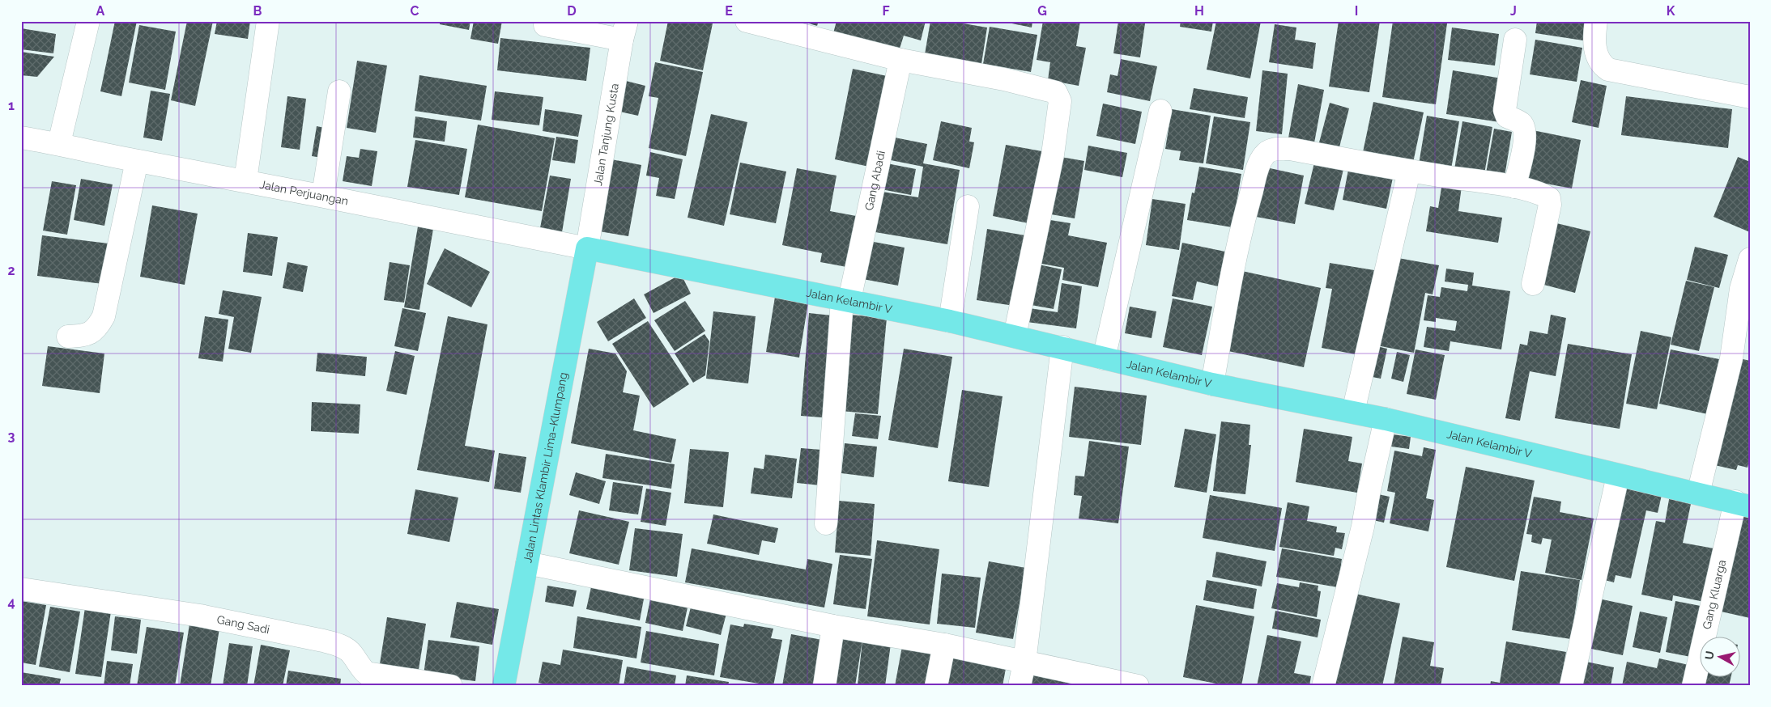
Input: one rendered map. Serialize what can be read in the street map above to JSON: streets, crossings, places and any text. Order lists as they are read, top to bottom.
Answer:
{
  "streets": {
    "main road": ["Jalan Kelambir V", "Jalan Lintas Klambir Lima–Klumpang"],
    "street": [
      "Jalan Tanjung Kusta",
      "Gang Abadi",
      "Jalan Perjuangan",
      "Gang Kluarga",
      "Gang Sadi"
    ]
  },
  "crossings": [
    ["Jalan Tanjung Kusta", "Jalan Perjuangan"],
    ["Jalan Tanjung Kusta", "Jalan Kelambir V"],
    ["Jalan Tanjung Kusta", "Jalan Lintas Klambir Lima–Klumpang"],
    ["Gang Abadi", "Jalan Kelambir V"],
    ["Jalan Perjuangan", "Jalan Kelambir V"],
    ["Jalan Perjuangan", "Jalan Lintas Klambir Lima–Klumpang"],
    ["Jalan Kelambir V", "Jalan Lintas Klambir Lima–Klumpang"],
    ["Jalan Kelambir V", "Gang Kluarga"]
  ],
  "north": "left",
  "grid": {
    "columns": [
      "A",
      "B",
      "C",
      "D",
      "E",
      "F",
      "G",
      "H",
      "I",
      "J",
      "K"
    ],
    "rows": [
      "1",
      "2",
      "3",
      "4"
    ]
  }
}
